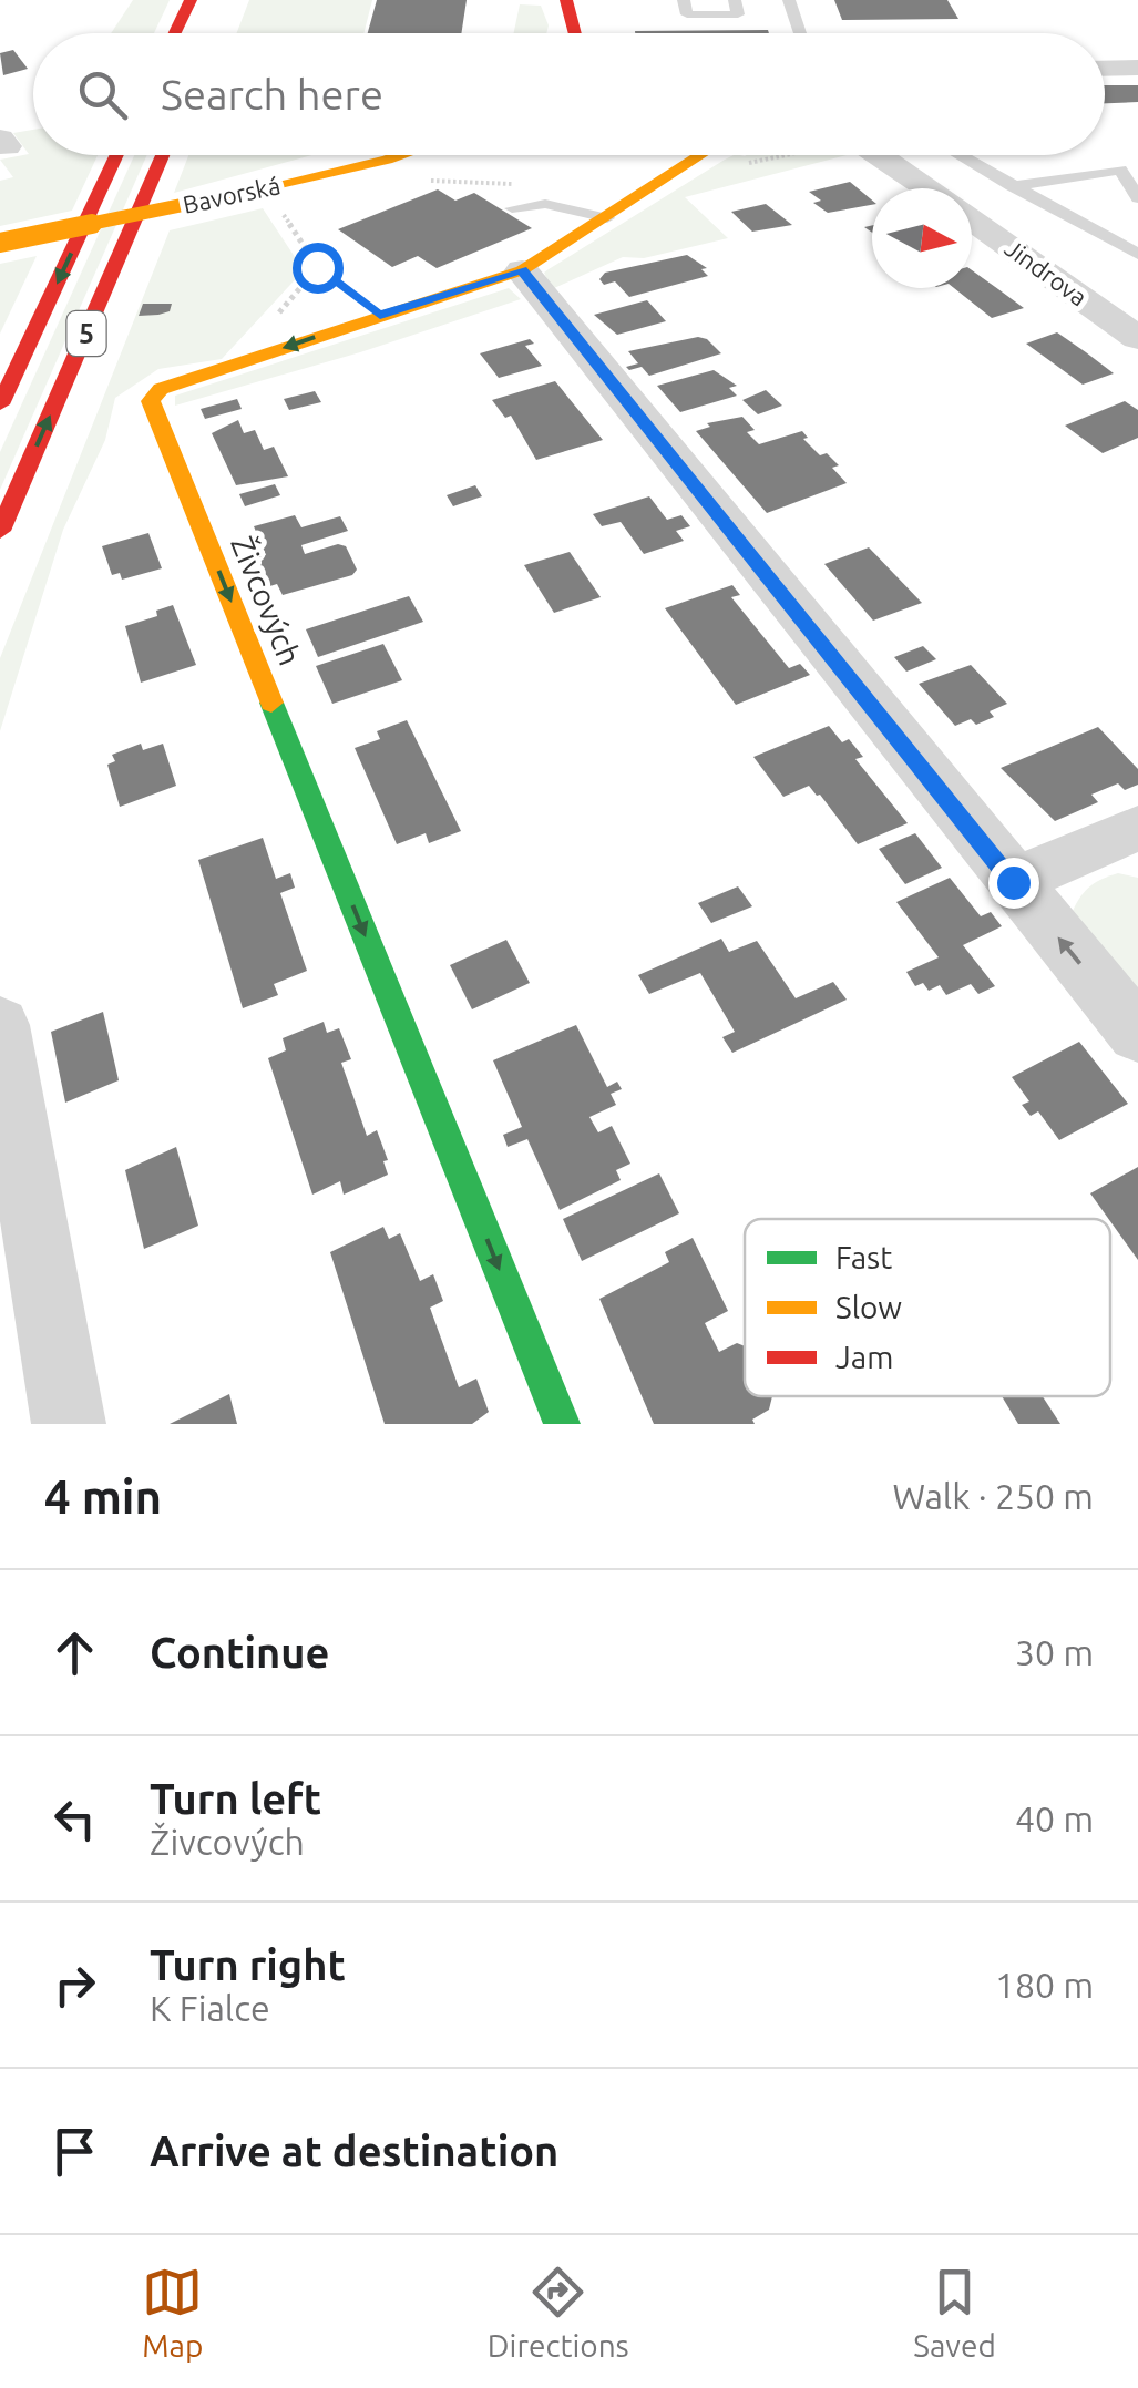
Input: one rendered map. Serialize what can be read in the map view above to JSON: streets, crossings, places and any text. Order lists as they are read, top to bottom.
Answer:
{
  "streets": {
    "main road": ["Bavorská", "5", "Živcových"],
    "street": ["Jindrova"]
  },
  "one_way": ["Živcových"],
  "legend": ["Fast", "Slow", "Jam"],
  "north": "right",
  "page": {
    "search": "Search here",
    "heading": ["4 min", "Walk · 250 m"],
    "list": [
      ["Continue", "30 m"],
      ["Turn left", "Živcových", "40 m"],
      ["Turn right", "K Fialce", "180 m"],
      "Arrive at destination"
    ],
    "nav": ["Map", "Directions", "Saved"]
  }
}
